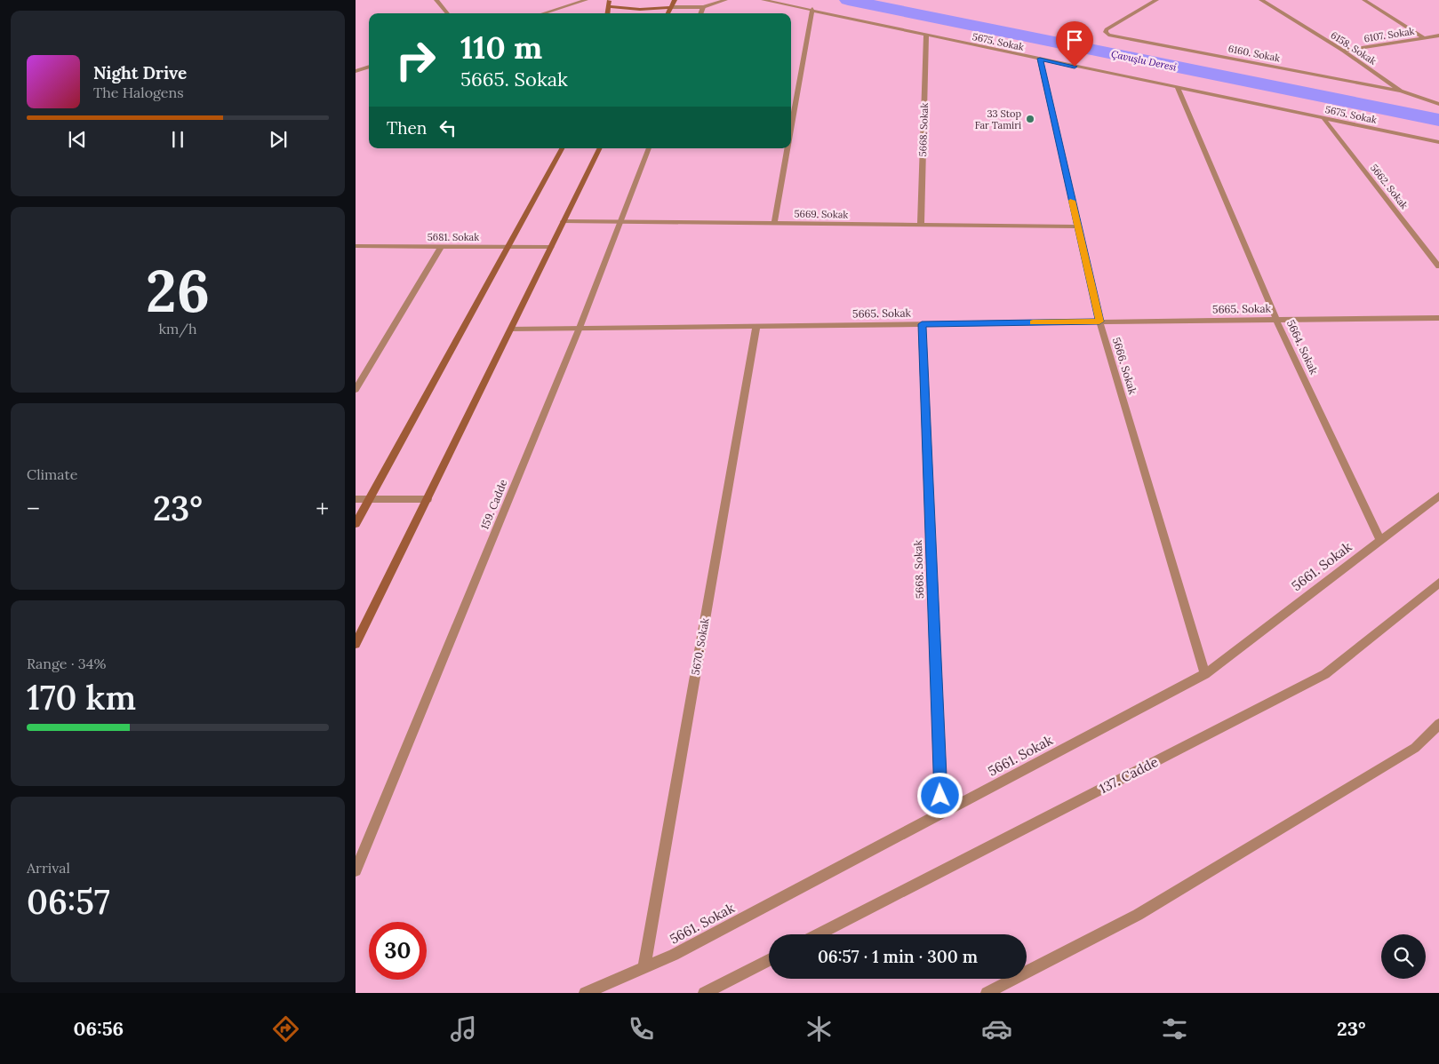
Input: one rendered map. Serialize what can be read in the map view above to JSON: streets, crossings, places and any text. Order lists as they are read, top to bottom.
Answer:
{
  "streets": {
    "street": [
      "6107. Sokak",
      "5675. Sokak",
      "6158. Sokak",
      "6160. Sokak",
      "5668. Sokak",
      "5662. Sokak",
      "5669. Sokak",
      "5681. Sokak",
      "5665. Sokak",
      "5664. Sokak",
      "5666. Sokak",
      "159. Cadde",
      "5661. Sokak",
      "5670. Sokak",
      "137. Cadde"
    ]
  },
  "crossings": [
    ["6107. Sokak", "6158. Sokak"],
    ["5675. Sokak", "5668. Sokak"],
    ["5675. Sokak", "5662. Sokak"],
    ["5675. Sokak", "5664. Sokak"],
    ["5675. Sokak", "5666. Sokak"],
    ["6158. Sokak", "6160. Sokak"],
    ["5668. Sokak", "5669. Sokak"],
    ["5668. Sokak", "5665. Sokak"],
    ["5668. Sokak", "5661. Sokak"],
    ["5669. Sokak", "5666. Sokak"],
    ["5669. Sokak", "159. Cadde"],
    ["5665. Sokak", "5664. Sokak"],
    ["5665. Sokak", "5666. Sokak"],
    ["5665. Sokak", "159. Cadde"],
    ["5665. Sokak", "5670. Sokak"],
    ["5664. Sokak", "5661. Sokak"],
    ["5666. Sokak", "5661. Sokak"],
    ["5661. Sokak", "5670. Sokak"]
  ],
  "water": ["Çavuşlu Deresi"],
  "places": ["33 Stop Far Tamiri"],
  "page": {
    "turn": ["110 m", "5665. Sokak"],
    "song": ["Night Drive", "The Halogens"],
    "then": "Then",
    "tile": [
      ["26", "km/h"],
      "Climate",
      ["Range · 34%", "170 km"],
      ["Arrival", "06:57"]
    ],
    "heat": ["−", "23°", "+"],
    "limit": "30",
    "trip": "06:57 · 1 min · 300 m",
    "tabs": ["06:56", "23°"]
  }
}
